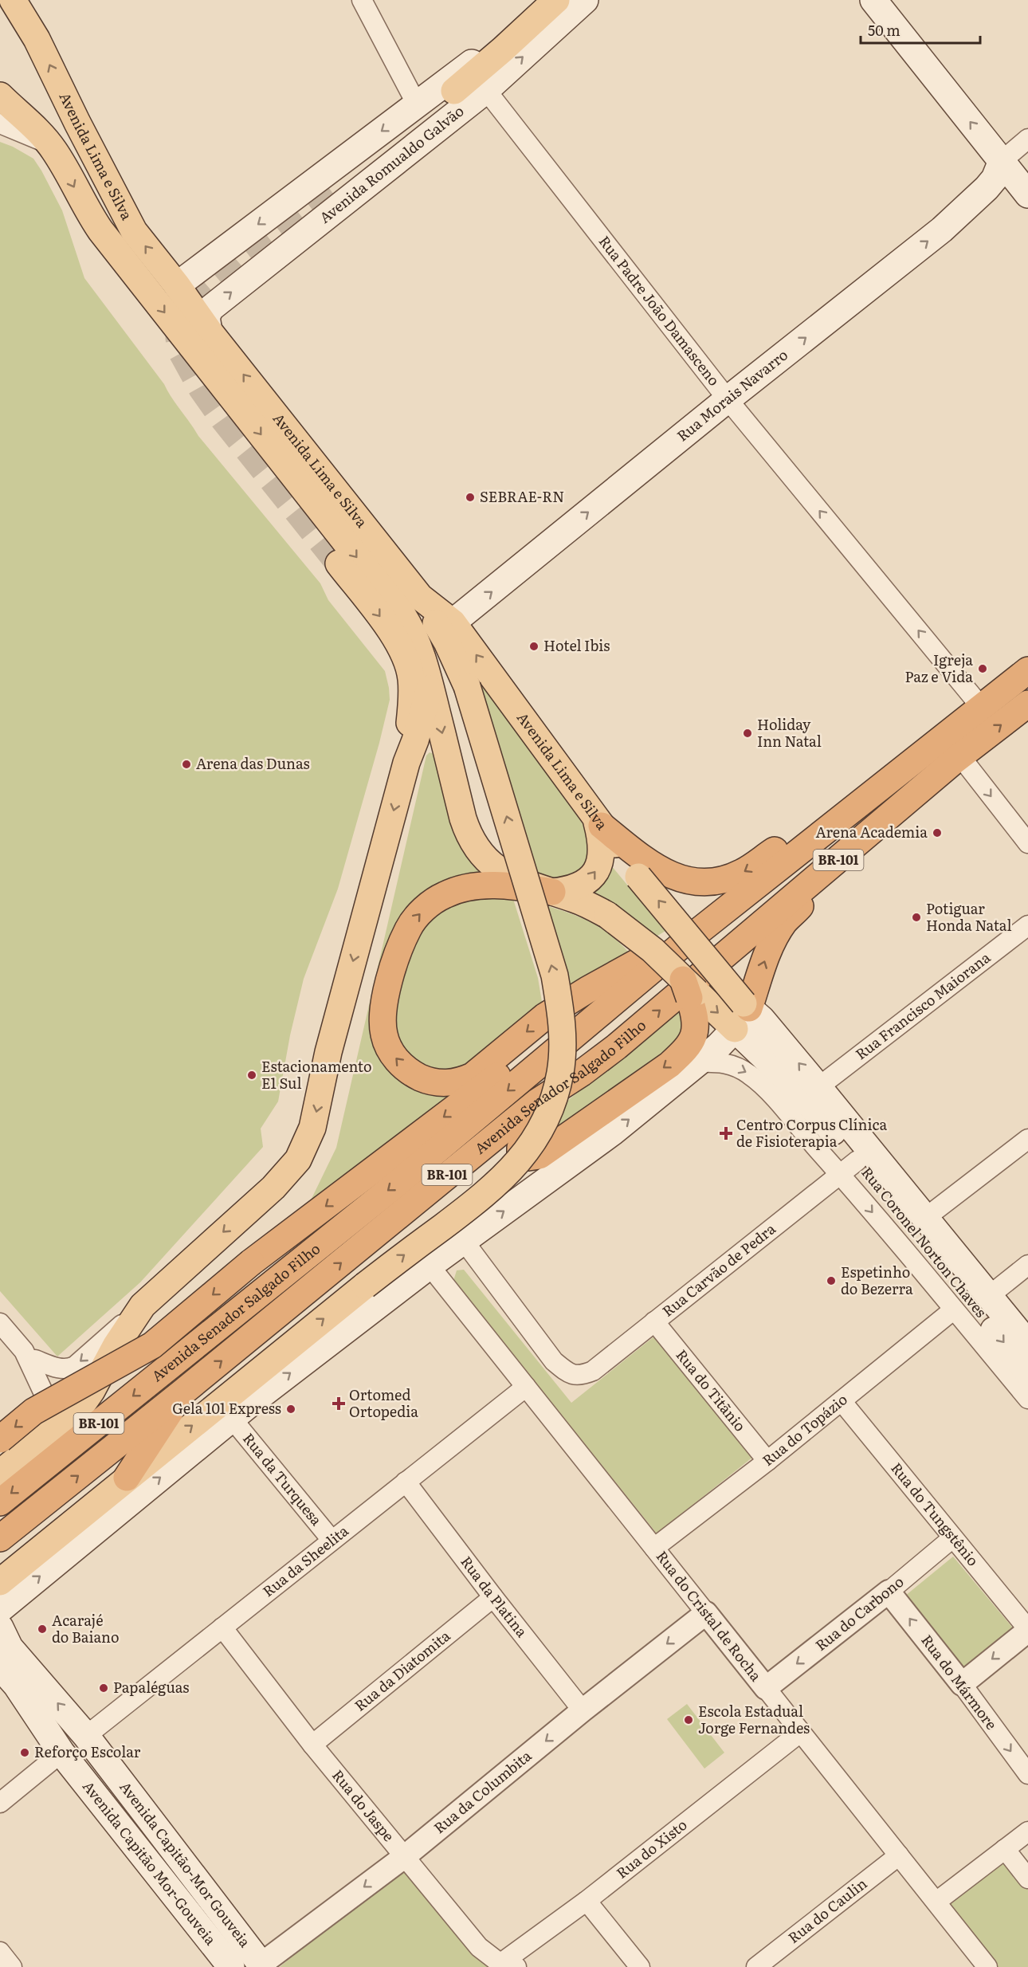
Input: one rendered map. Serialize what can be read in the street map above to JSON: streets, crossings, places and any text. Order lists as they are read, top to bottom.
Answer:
{
  "streets": {
    "highway": ["BR-101", "Avenida Senador Salgado Filho"],
    "main road": [
      "Avenida Lima e Silva",
      "Avenida Romualdo Galvão",
      "Rua Morais Navarro",
      "Rua Coronel Norton Chaves",
      "Avenida Capitão Mor-Gouveia",
      "Avenida Capitão-Mor Gouveia"
    ],
    "street": [
      "Rua Padre João Damasceno",
      "Rua Francisco Maiorana",
      "Rua Carvão de Pedra",
      "Rua do Titãnio",
      "Rua do Topázio",
      "Rua da Turquesa",
      "Rua do Tungstênio",
      "Rua da Sheelita",
      "Rua da Platina",
      "Rua do Carbono",
      "Rua do Cristal de Rocha",
      "Rua da Diatomita",
      "Rua do Mármore",
      "Rua da Columbita",
      "Rua do Jaspe",
      "Rua do Xisto",
      "Rua do Caulin"
    ]
  },
  "crossings": [
    ["Avenida Lima e Silva", "Avenida Romualdo Galvão"],
    ["Avenida Lima e Silva", "Rua Morais Navarro"],
    ["Avenida Lima e Silva", "Rua Coronel Norton Chaves"],
    ["Avenida Romualdo Galvão", "Rua Padre João Damasceno"],
    ["Rua Padre João Damasceno", "Rua Morais Navarro"],
    ["Rua Padre João Damasceno", "Avenida Senador Salgado Filho"],
    ["BR-101", "Avenida Senador Salgado Filho"],
    ["Rua Francisco Maiorana", "Rua Coronel Norton Chaves"],
    ["Rua Coronel Norton Chaves", "Rua Carvão de Pedra"],
    ["Rua Coronel Norton Chaves", "Rua do Topázio"],
    ["Rua Carvão de Pedra", "Rua do Titãnio"],
    ["Rua do Titãnio", "Rua do Topázio"],
    ["Rua do Topázio", "Rua do Tungstênio"],
    ["Rua do Topázio", "Rua do Cristal de Rocha"],
    ["Rua da Turquesa", "Rua da Sheelita"],
    ["Rua do Tungstênio", "Rua do Carbono"],
    ["Rua da Sheelita", "Rua da Platina"],
    ["Rua da Sheelita", "Rua do Cristal de Rocha"],
    ["Rua da Sheelita", "Rua do Jaspe"],
    ["Rua da Sheelita", "Avenida Capitão-Mor Gouveia"],
    ["Rua da Platina", "Rua da Diatomita"],
    ["Rua da Platina", "Rua da Columbita"],
    ["Rua do Carbono", "Rua do Cristal de Rocha"],
    ["Rua do Carbono", "Rua do Mármore"],
    ["Rua do Cristal de Rocha", "Rua da Columbita"],
    ["Rua do Cristal de Rocha", "Rua do Xisto"],
    ["Rua do Cristal de Rocha", "Rua do Caulin"],
    ["Rua da Diatomita", "Rua do Jaspe"],
    ["Rua da Columbita", "Rua do Jaspe"],
    ["Rua da Columbita", "Avenida Capitão-Mor Gouveia"],
    ["Rua do Jaspe", "Rua do Xisto"]
  ],
  "one_way": [
    "Rua Padre João Damasceno",
    "Rua Morais Navarro",
    "Rua do Carbono",
    "Rua da Columbita"
  ],
  "places": {
    "other": [
      "SEBRAE-RN",
      "Hotel Ibis",
      "Igreja Paz e Vida",
      "Holiday Inn Natal",
      "Arena das Dunas",
      "Arena Academia",
      "Potiguar Honda Natal",
      "Estacionamento E1 Sul",
      "Espetinho do Bezerra",
      "Gela 101 Express",
      "Acarajé do Baiano",
      "Papaléguas",
      "Escola Estadual Jorge Fernandes",
      "Reforço Escolar"
    ],
    "health": ["Centro Corpus Clínica de Fisioterapia", "Ortomed Ortopedia"]
  },
  "scale_bar": "50 m"
}
